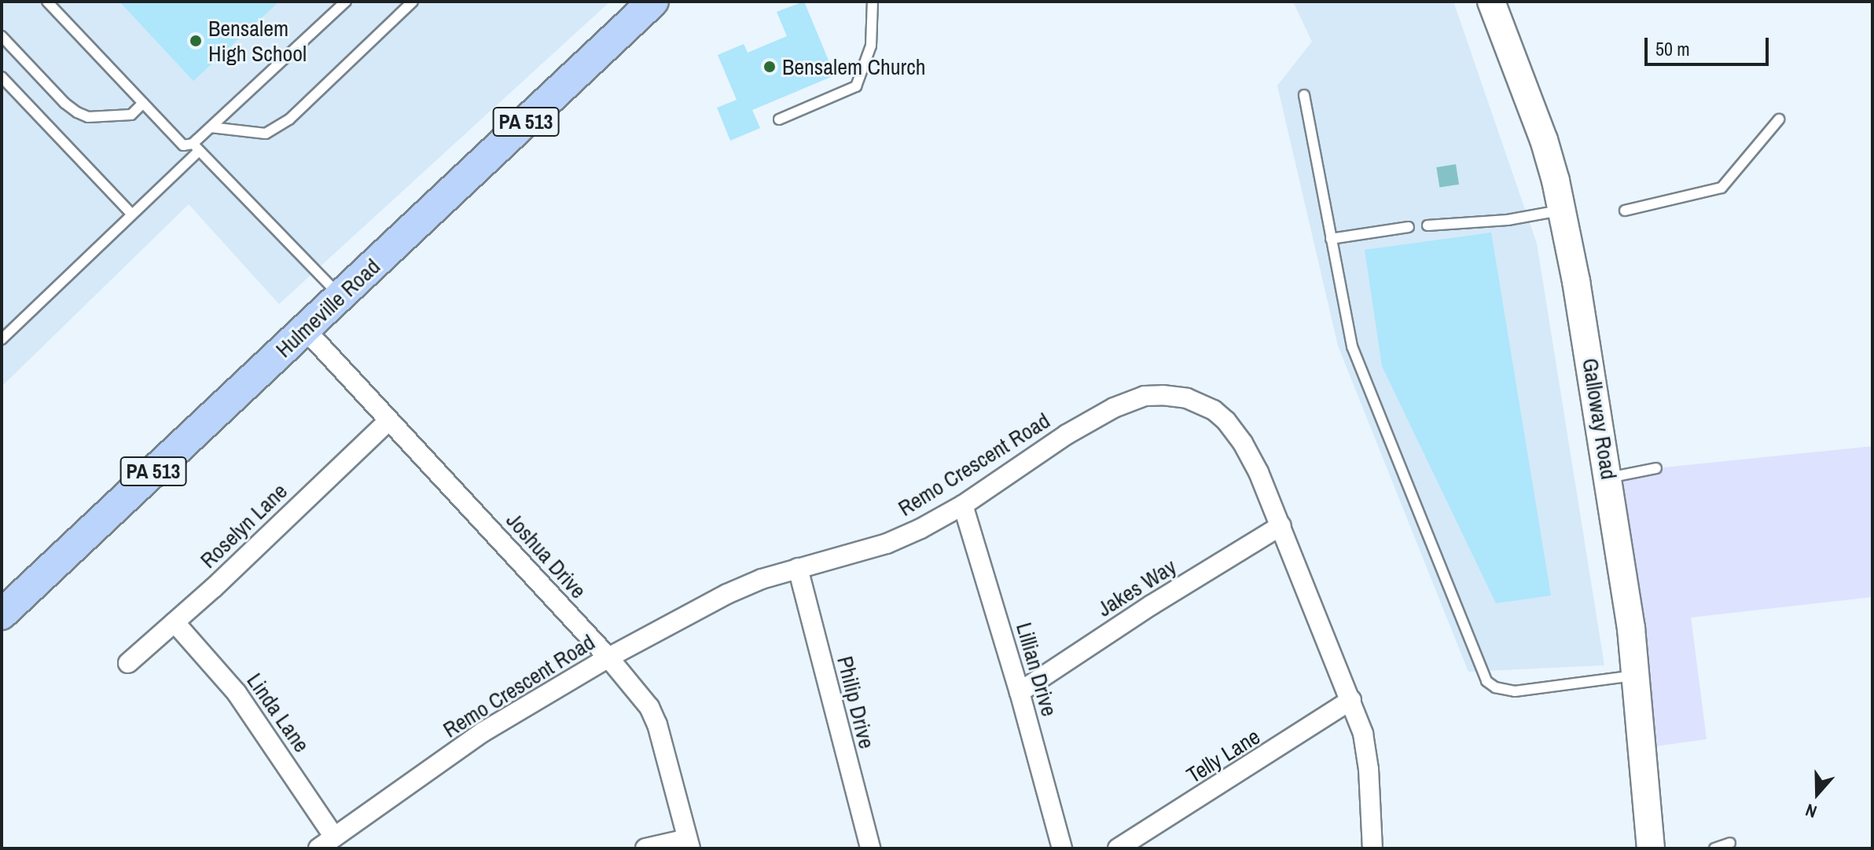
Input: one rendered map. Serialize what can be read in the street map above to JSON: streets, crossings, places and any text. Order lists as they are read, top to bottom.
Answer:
{
  "streets": {
    "main road": ["PA 513", "Hulmeville Road", "Galloway Road"],
    "street": [
      "Remo Crescent Road",
      "Roselyn Lane",
      "Joshua Drive",
      "Jakes Way",
      "Lillian Drive",
      "Philip Drive",
      "Linda Lane",
      "Telly Lane"
    ]
  },
  "crossings": [
    ["Hulmeville Road", "Joshua Drive"],
    ["Remo Crescent Road", "Joshua Drive"],
    ["Remo Crescent Road", "Jakes Way"],
    ["Remo Crescent Road", "Lillian Drive"],
    ["Remo Crescent Road", "Philip Drive"],
    ["Remo Crescent Road", "Linda Lane"],
    ["Remo Crescent Road", "Telly Lane"],
    ["Roselyn Lane", "Joshua Drive"],
    ["Roselyn Lane", "Linda Lane"],
    ["Jakes Way", "Lillian Drive"]
  ],
  "places": ["Bensalem High School", "Bensalem Church"],
  "scale_bar": "50 m",
  "north": "bottom"
}
